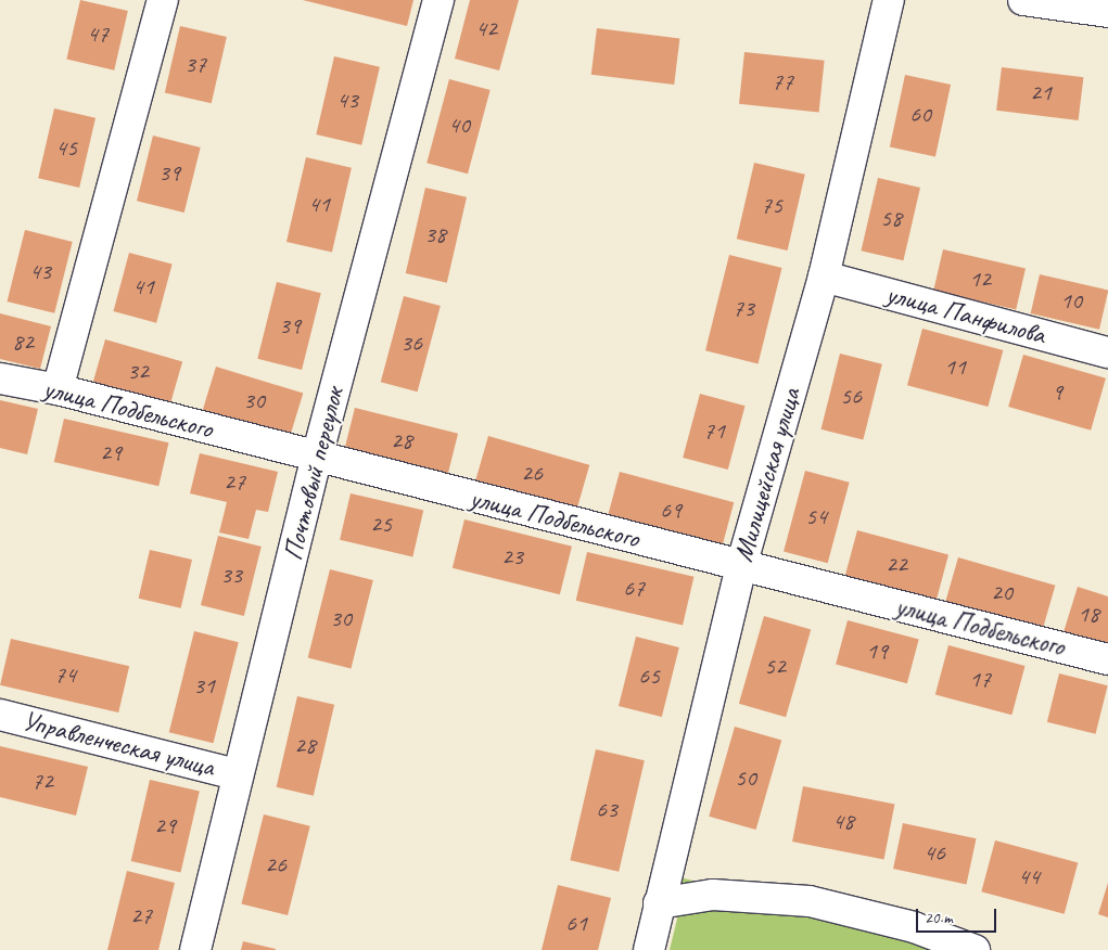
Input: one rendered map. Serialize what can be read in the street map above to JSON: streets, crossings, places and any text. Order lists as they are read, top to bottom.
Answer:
{
  "streets": {
    "street": [
      "улица Панфилова",
      "улица Подбельского",
      "Почтовый переулок",
      "Милицейская улица",
      "Управленческая улица"
    ]
  },
  "crossings": [
    ["улица Панфилова", "Милицейская улица"],
    ["улица Подбельского", "Почтовый переулок"],
    ["улица Подбельского", "Милицейская улица"],
    ["Почтовый переулок", "Управленческая улица"]
  ],
  "house_numbers": [
    "42",
    "47",
    "37",
    "77",
    "21",
    "43",
    "60",
    "40",
    "45",
    "39",
    "41",
    "75",
    "58",
    "38",
    "43",
    "12",
    "41",
    "10",
    "73",
    "39",
    "82",
    "36",
    "11",
    "32",
    "9",
    "56",
    "30",
    "71",
    "28",
    "29",
    "26",
    "27",
    "69",
    "54",
    "25",
    "23",
    "22",
    "33",
    "67",
    "20",
    "18",
    "30",
    "19",
    "52",
    "74",
    "65",
    "17",
    "31",
    "28",
    "50",
    "72",
    "63",
    "48",
    "29",
    "46",
    "26",
    "44",
    "27",
    "61"
  ],
  "scale_bar": "20 m"
}
